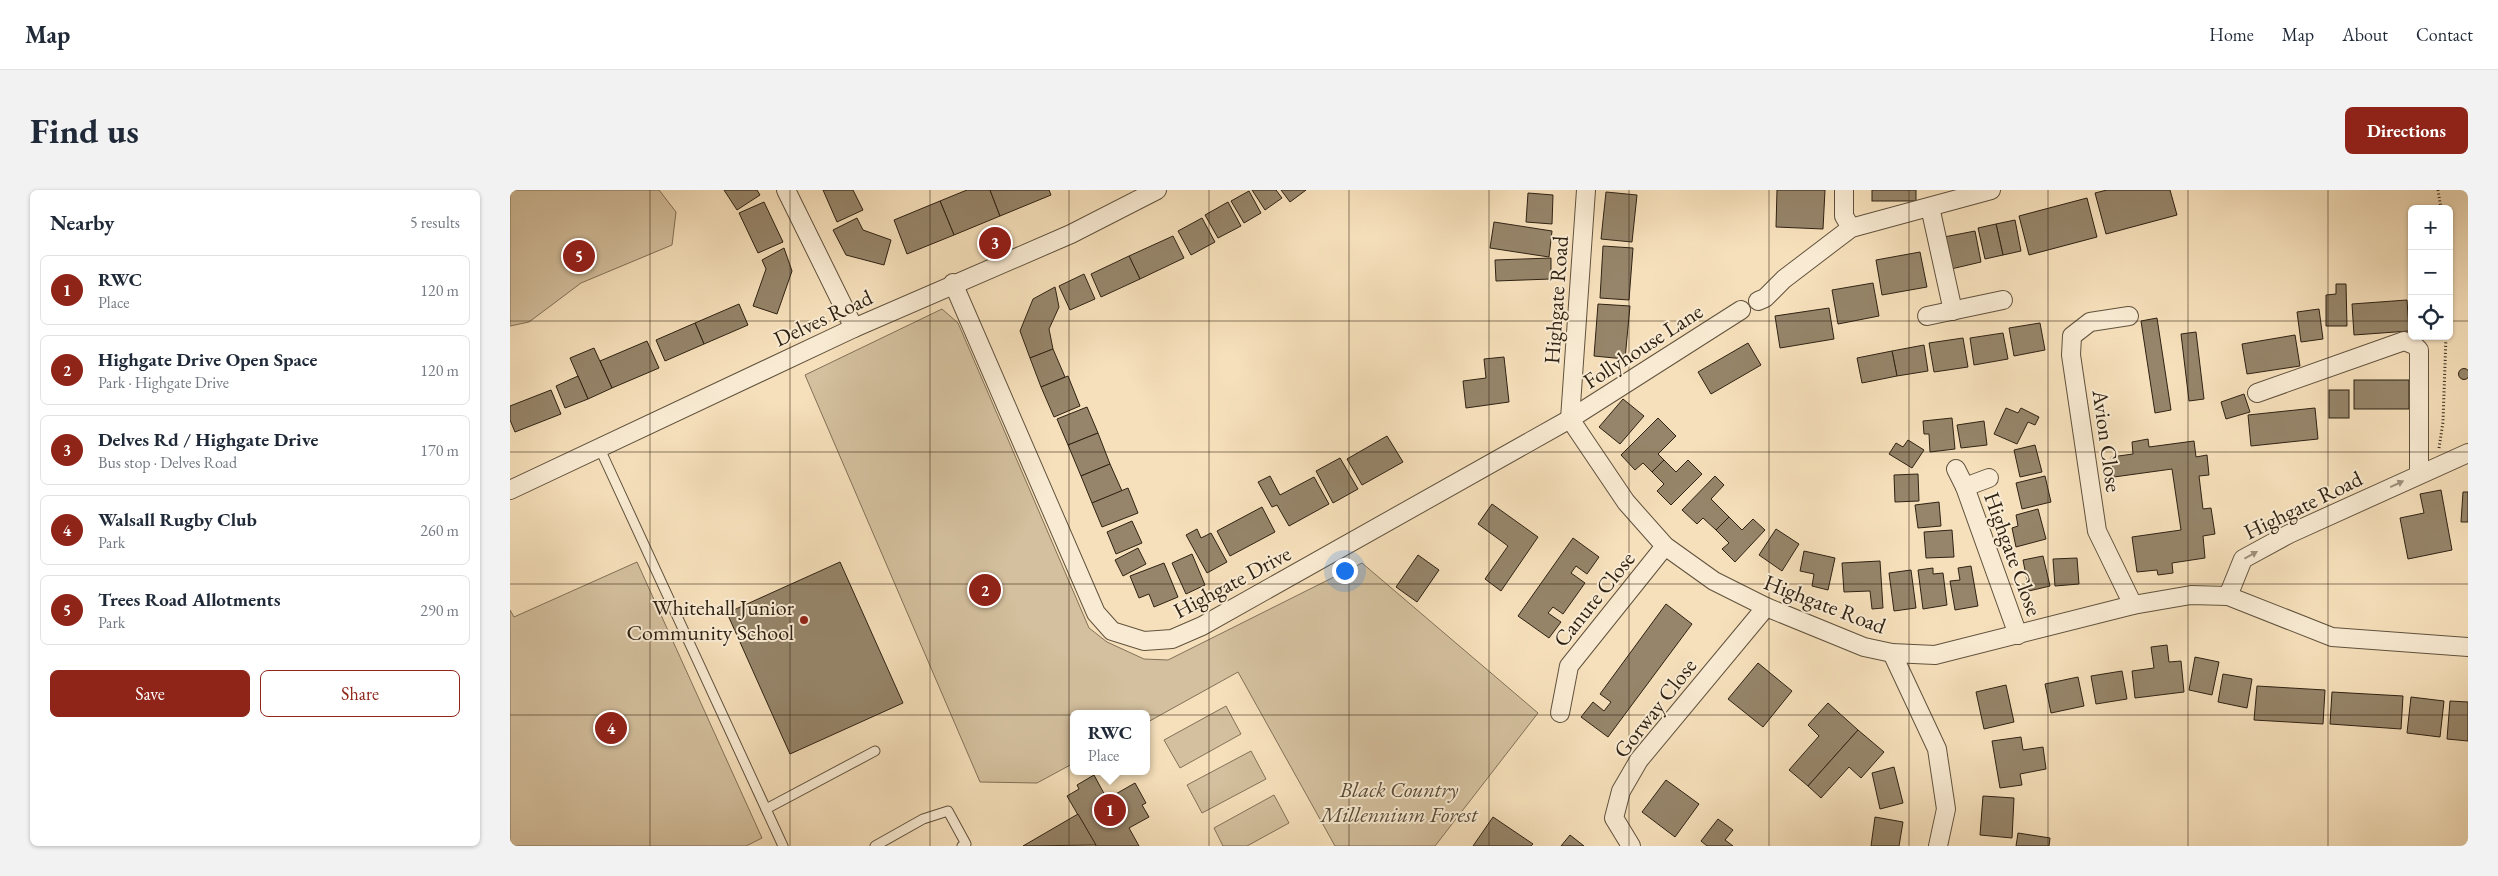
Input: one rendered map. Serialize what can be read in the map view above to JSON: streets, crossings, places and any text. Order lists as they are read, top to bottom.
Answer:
{
  "streets": {
    "street": [
      "Highgate Road",
      "Delves Road",
      "Follyhouse Lane",
      "Avion Close",
      "Highgate Close",
      "Highgate Drive",
      "Canute Close",
      "Gorway Close"
    ]
  },
  "crossings": [
    ["Highgate Road", "Follyhouse Lane"],
    ["Highgate Road", "Avion Close"],
    ["Highgate Road", "Highgate Close"],
    ["Highgate Road", "Highgate Drive"],
    ["Highgate Road", "Canute Close"],
    ["Highgate Road", "Gorway Close"],
    ["Delves Road", "Highgate Drive"],
    ["Follyhouse Lane", "Highgate Drive"]
  ],
  "parks": ["Black Country Millennium Forest"],
  "places": ["Whitehall Junior Community School"],
  "page": {
    "header": "Map",
    "nav": [
      "Home",
      "Map",
      "About",
      "Contact"
    ],
    "buttons": [
      "Directions",
      ["Save", "Share"]
    ],
    "title": "Find us",
    "heading": ["Nearby", "5 results"],
    "map_buttons": ["+", "−"],
    "pins": [
      "3",
      "5",
      "2",
      "4",
      "1"
    ],
    "list": [
      {
        "mark": "1",
        "name": "RWC",
        "note": "Place",
        "value": "120 m"
      },
      {
        "mark": "2",
        "name": "Highgate Drive Open Space",
        "note": "Park · Highgate Drive",
        "value": "120 m"
      },
      {
        "mark": "3",
        "name": "Delves Rd / Highgate Drive",
        "note": "Bus stop · Delves Road",
        "value": "170 m"
      },
      {
        "mark": "4",
        "name": "Walsall Rugby Club",
        "note": "Park",
        "value": "260 m"
      },
      {
        "mark": "5",
        "name": "Trees Road Allotments",
        "note": "Park",
        "value": "290 m"
      }
    ],
    "popup": ["RWC", "Place"]
  }
}
